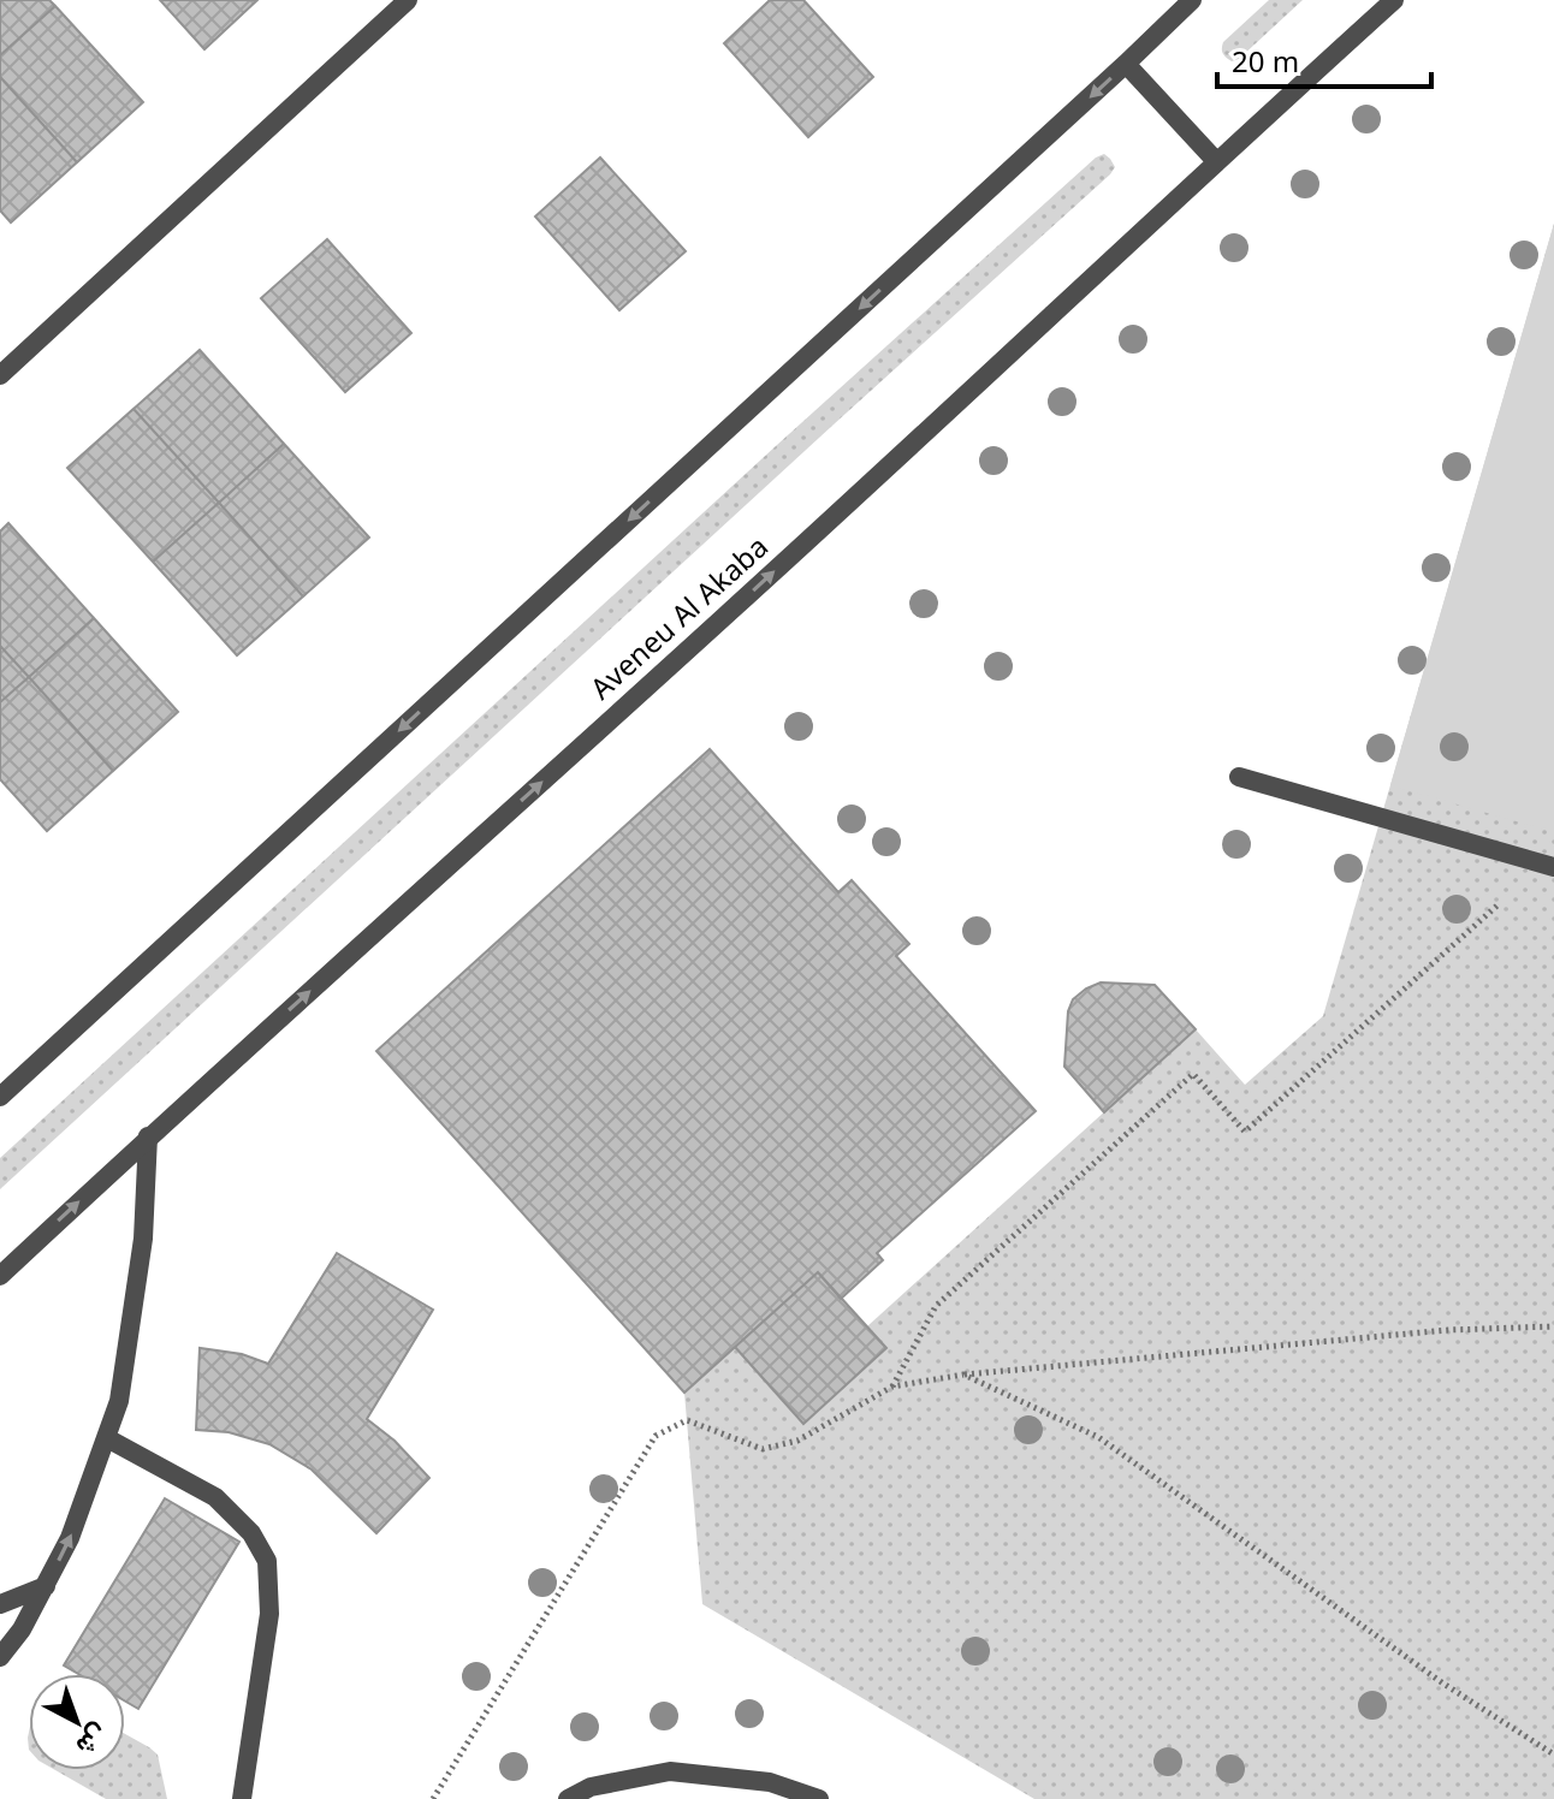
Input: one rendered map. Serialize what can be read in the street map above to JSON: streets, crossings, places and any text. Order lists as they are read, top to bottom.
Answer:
{
  "streets": {
    "street": ["Aveneu Al Akaba"]
  },
  "scale_bar": "20 m",
  "north": "bottom right"
}
